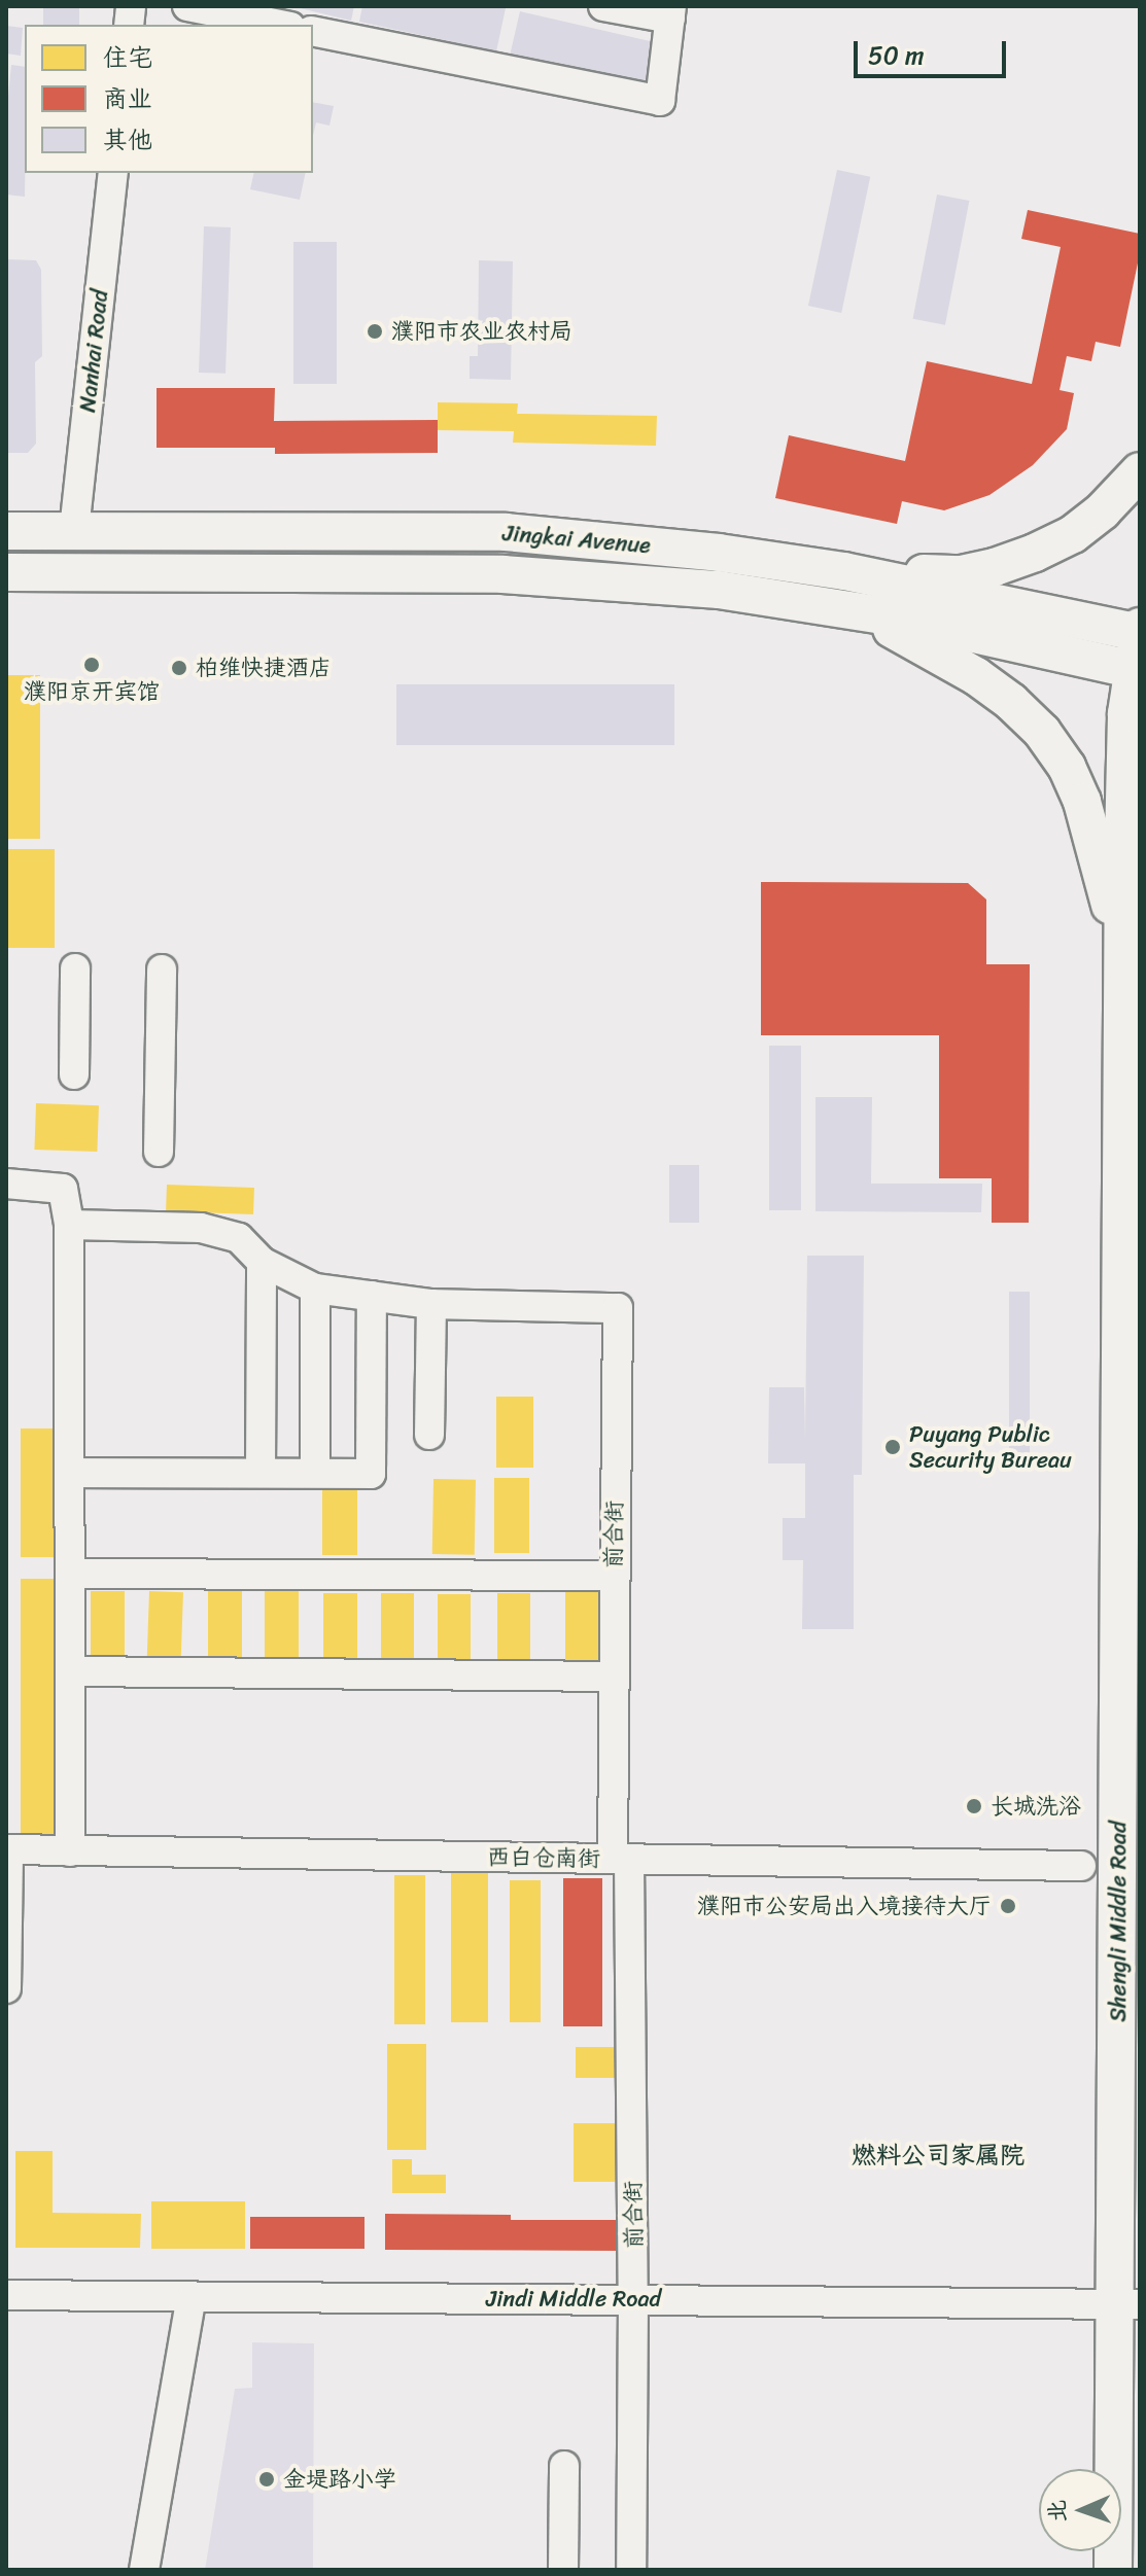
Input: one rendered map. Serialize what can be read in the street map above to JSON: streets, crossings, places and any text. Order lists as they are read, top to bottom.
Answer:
{
  "streets": {
    "main road": ["Jingkai Avenue", "Shengli Middle Road"],
    "street": [
      "Nanhai Road",
      "前合街",
      "西白仓南街",
      "Jindi Middle Road"
    ]
  },
  "crossings": [
    ["Nanhai Road", "Jingkai Avenue"],
    ["Jingkai Avenue", "Shengli Middle Road"],
    ["前合街", "西白仓南街"],
    ["前合街", "Jindi Middle Road"],
    ["Shengli Middle Road", "Jindi Middle Road"]
  ],
  "districts": ["燃料公司家属院"],
  "places": [
    "濮阳市农业农村局",
    "濮阳京开宾馆",
    "柏维快捷酒店",
    "Puyang Public Security Bureau",
    "长城洗浴",
    "濮阳市公安局出入境接待大厅",
    "金堤路小学"
  ],
  "legend": ["住宅", "商业", "其他"],
  "scale_bar": "50 m",
  "north": "left"
}
